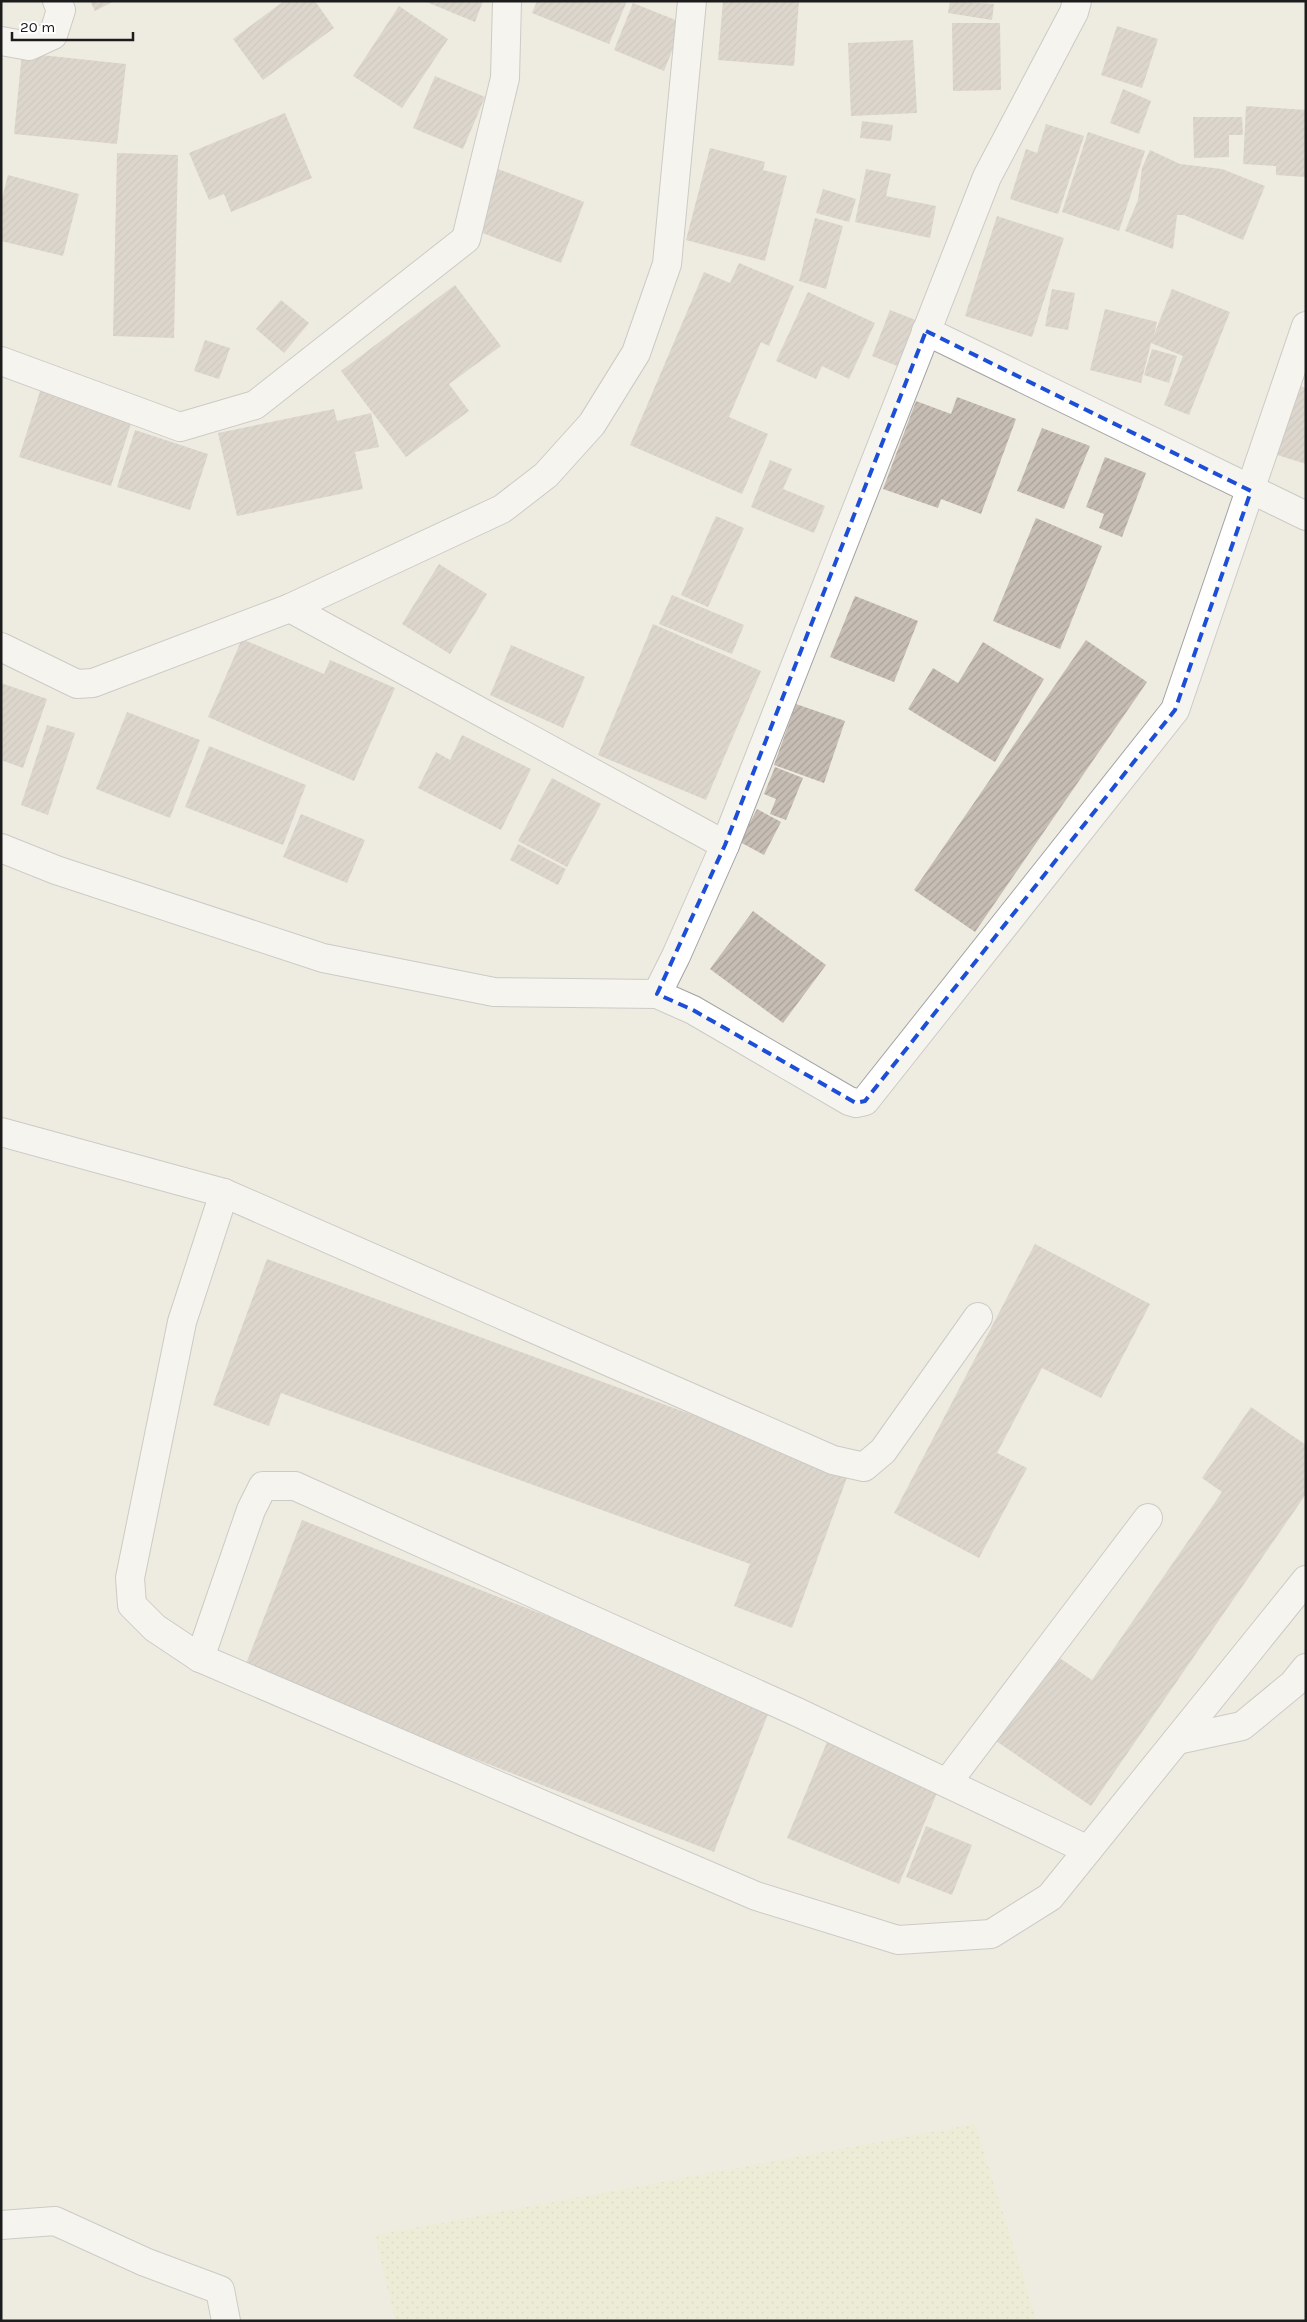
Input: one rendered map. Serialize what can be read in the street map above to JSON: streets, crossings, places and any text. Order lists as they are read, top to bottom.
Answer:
{
  "scale_bar": "20 m"
}
